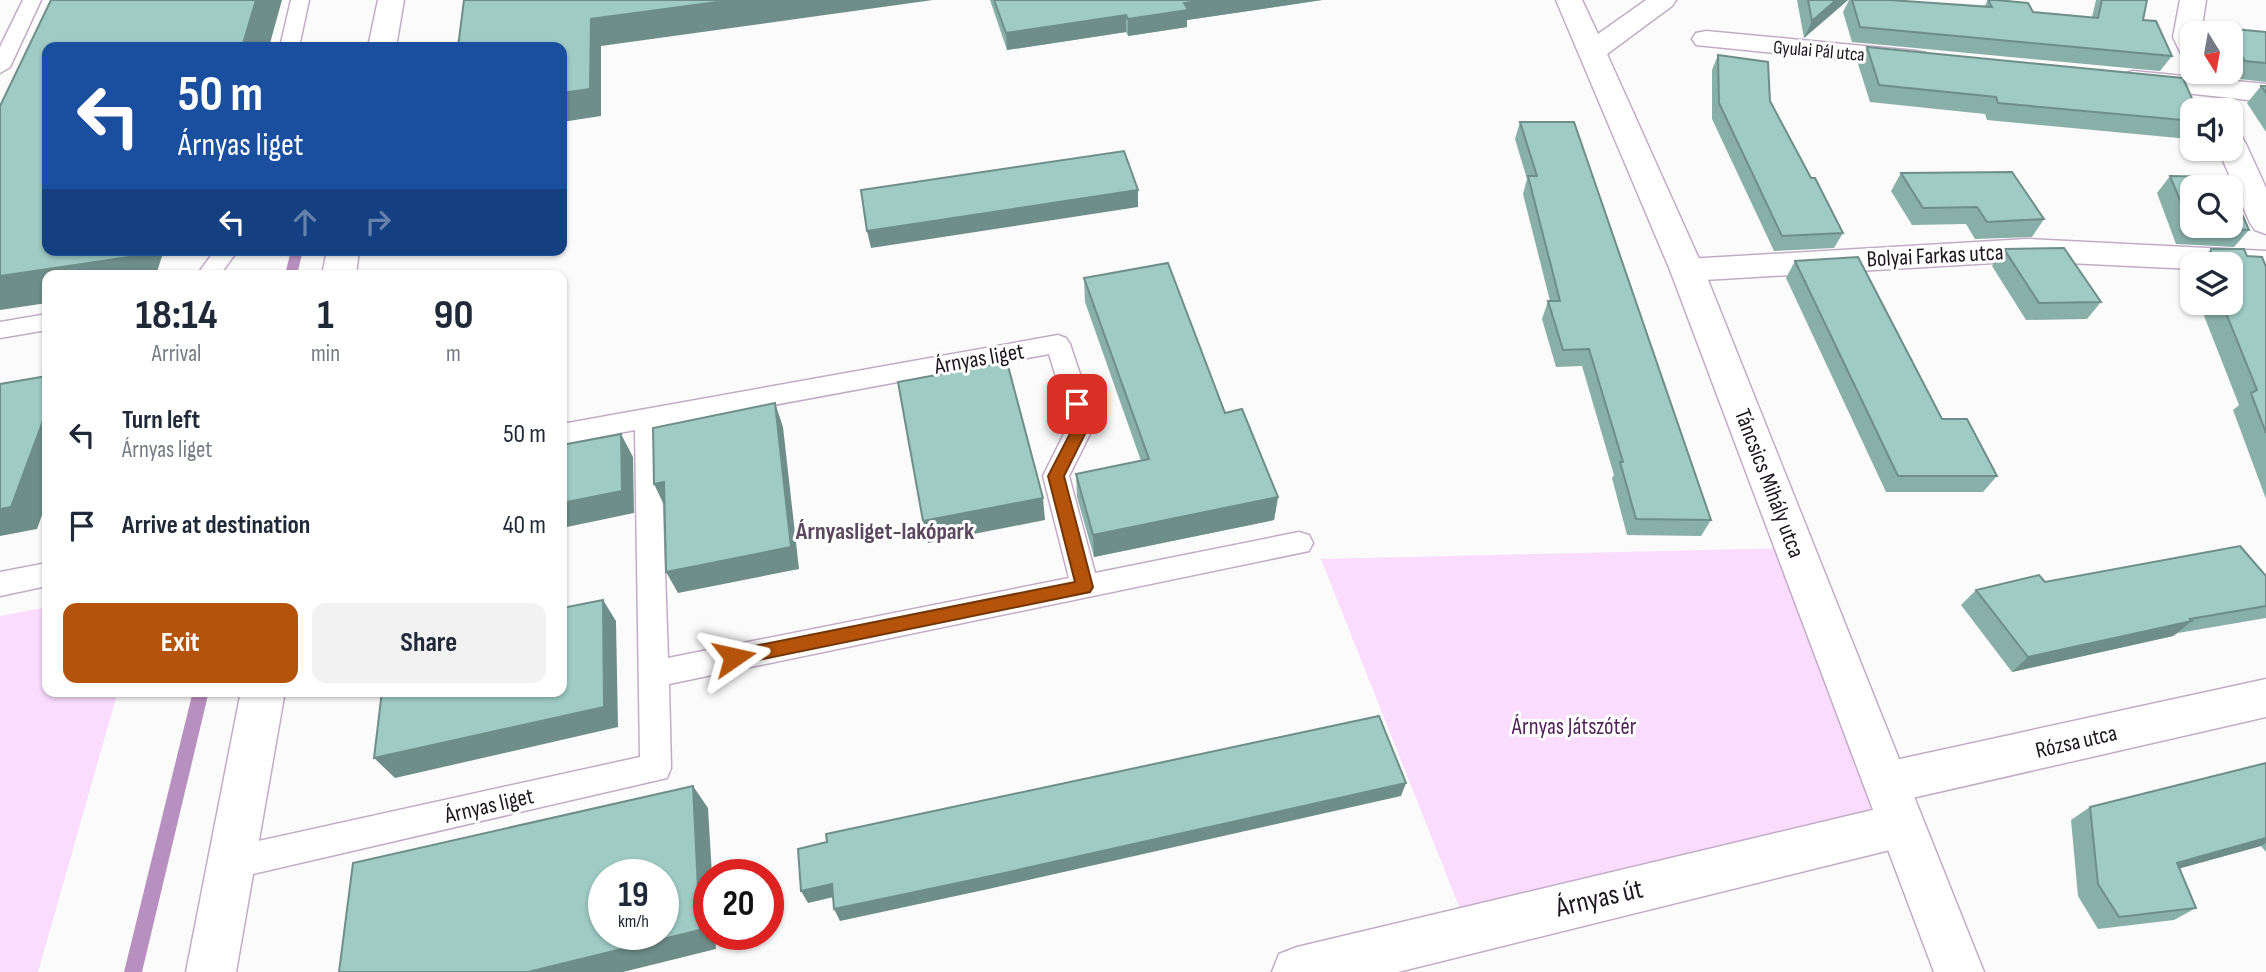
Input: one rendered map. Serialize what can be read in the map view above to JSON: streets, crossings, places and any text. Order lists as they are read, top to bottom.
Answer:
{
  "streets": {
    "street": [
      "Gyulai Pál utca",
      "Bolyai Farkas utca",
      "Táncsics Mihály utca",
      "Rózsa utca",
      "Árnyas út"
    ],
    "lane": ["Árnyas liget"]
  },
  "crossings": [
    ["Bolyai Farkas utca", "Táncsics Mihály utca"],
    ["Táncsics Mihály utca", "Rózsa utca"],
    ["Táncsics Mihály utca", "Árnyas út"],
    ["Rózsa utca", "Árnyas út"]
  ],
  "districts": ["Árnyasliget-lakópark"],
  "parks": ["Árnyas Játszótér"],
  "north": "bottom",
  "page": {
    "turn": ["50 m", "Árnyas liget"],
    "eta": [
      "18:14",
      "Arrival",
      "1",
      "min",
      "90",
      "m"
    ],
    "list": [
      {
        "name": "Turn left",
        "note": "Árnyas liget",
        "value": "50 m"
      },
      {
        "name": "Arrive at destination",
        "value": "40 m"
      }
    ],
    "buttons": ["Exit", "Share"],
    "speed": "19 km/h",
    "limit": "20"
  }
}
